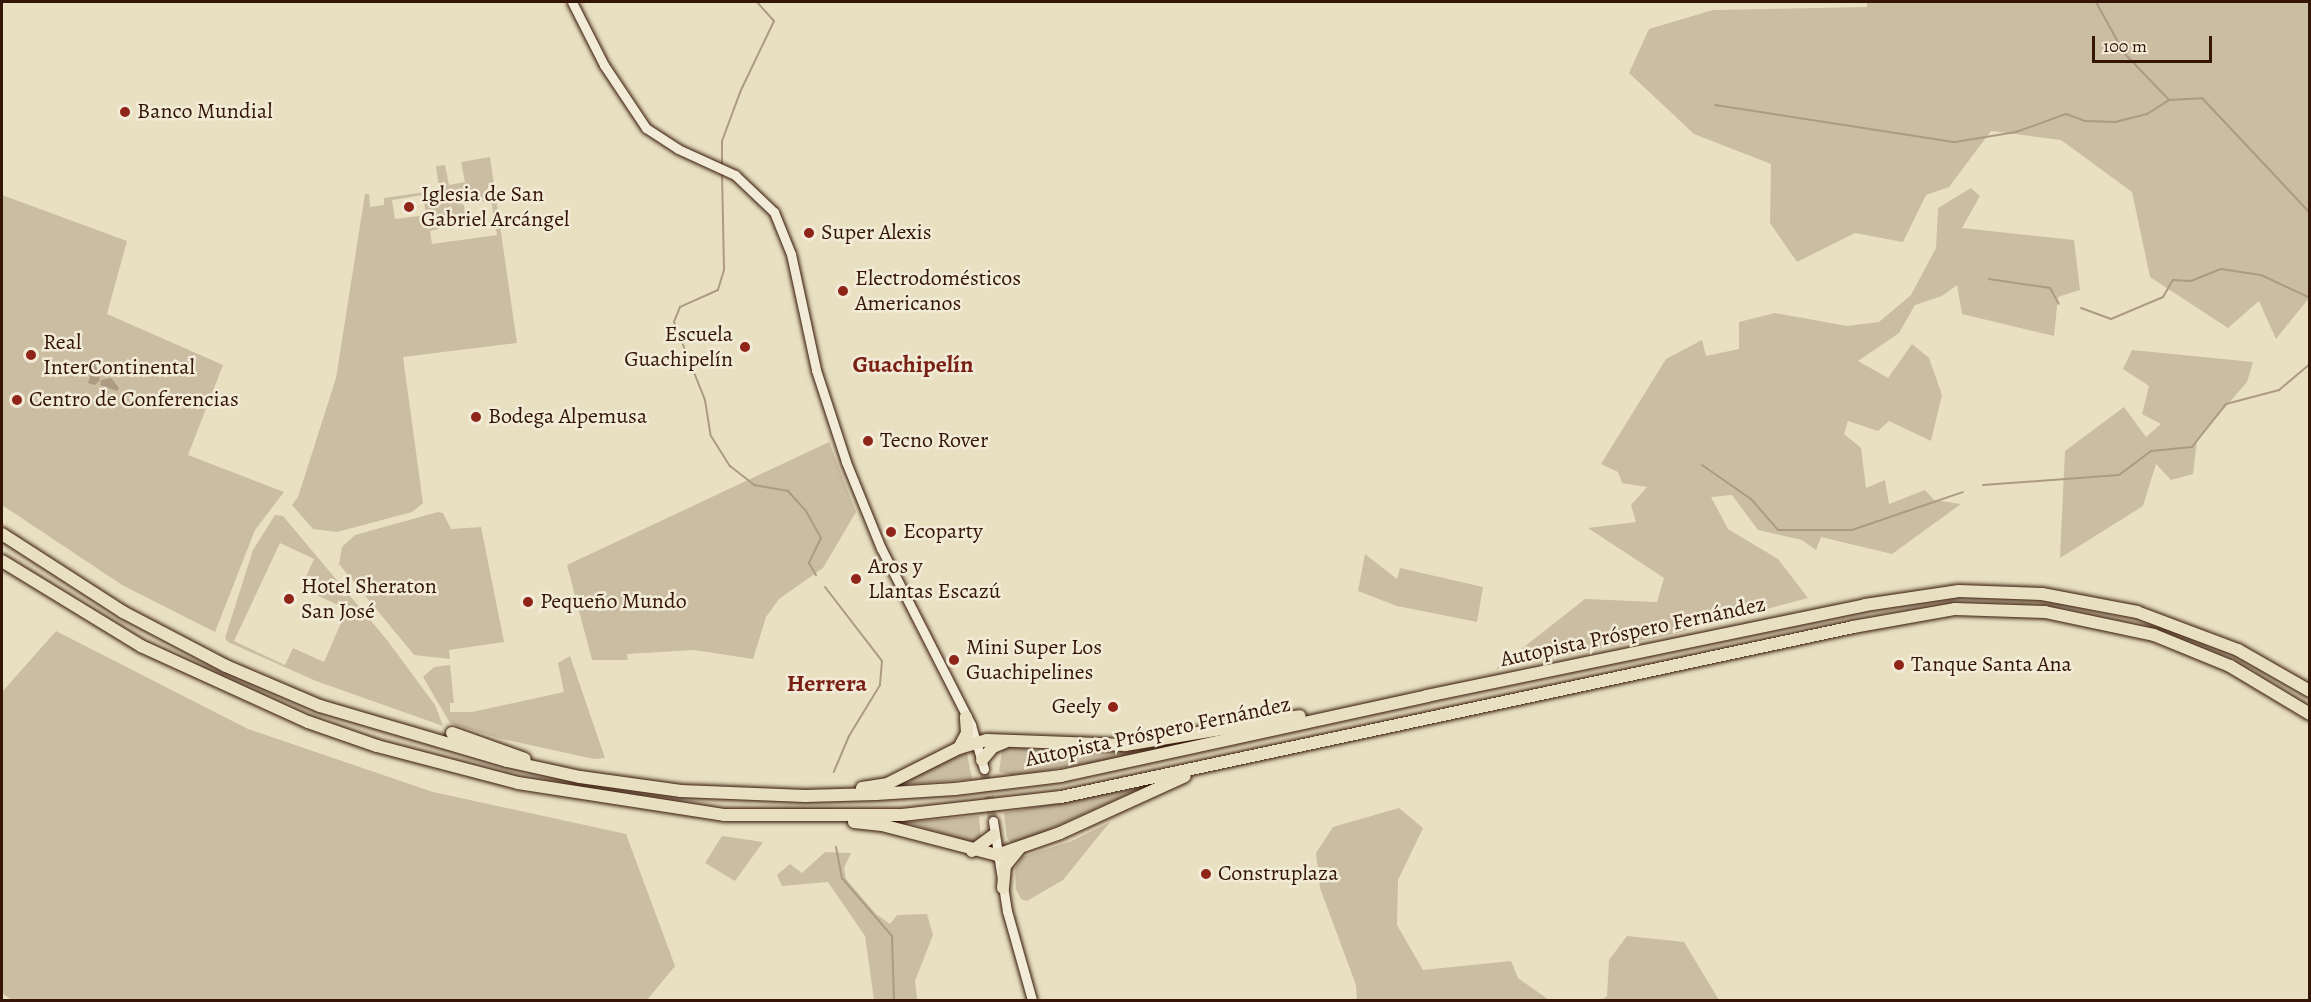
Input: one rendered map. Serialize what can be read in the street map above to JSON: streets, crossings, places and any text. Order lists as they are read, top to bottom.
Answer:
{
  "streets": {
    "highway": ["Autopista Próspero Fernández"]
  },
  "districts": ["Guachipelín", "Herrera"],
  "places": [
    "Banco Mundial",
    "Iglesia de San Gabriel Arcángel",
    "Super Alexis",
    "Electrodomésticos Americanos",
    "Escuela Guachipelín",
    "Real InterContinental",
    "Centro de Conferencias",
    "Bodega Alpemusa",
    "Tecno Rover",
    "Ecoparty",
    "Aros y Llantas Escazú",
    "Hotel Sheraton San José",
    "Pequeño Mundo",
    "Mini Super Los Guachipelines",
    "Tanque Santa Ana",
    "Geely",
    "Construplaza"
  ],
  "scale_bar": "100 m"
}
